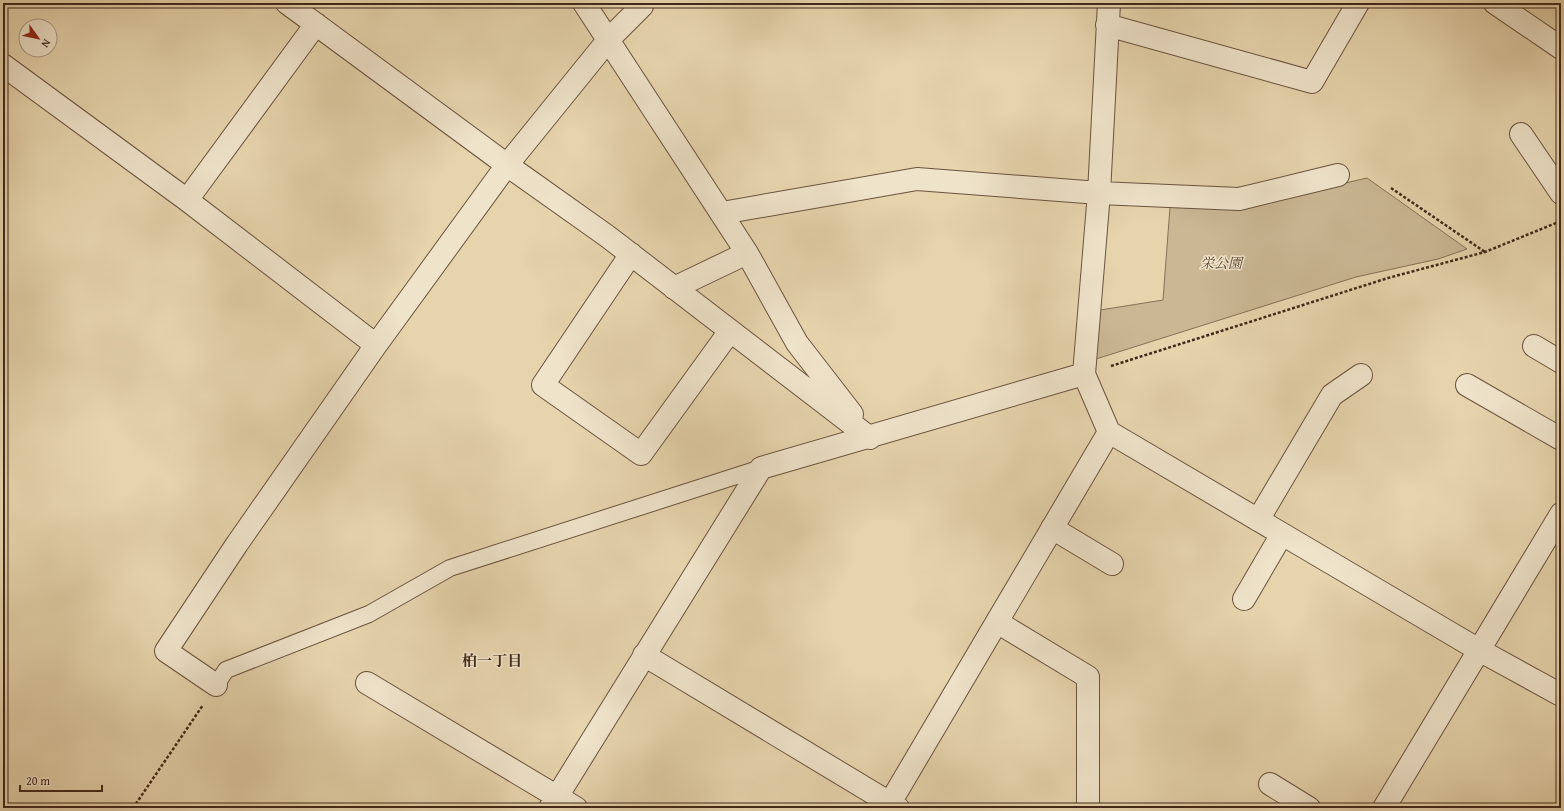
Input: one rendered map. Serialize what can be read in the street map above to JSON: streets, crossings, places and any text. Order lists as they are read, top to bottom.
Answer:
{
  "districts": ["柏一丁目"],
  "parks": ["栄公園"],
  "scale_bar": "20 m",
  "north": "bottom right"
}
